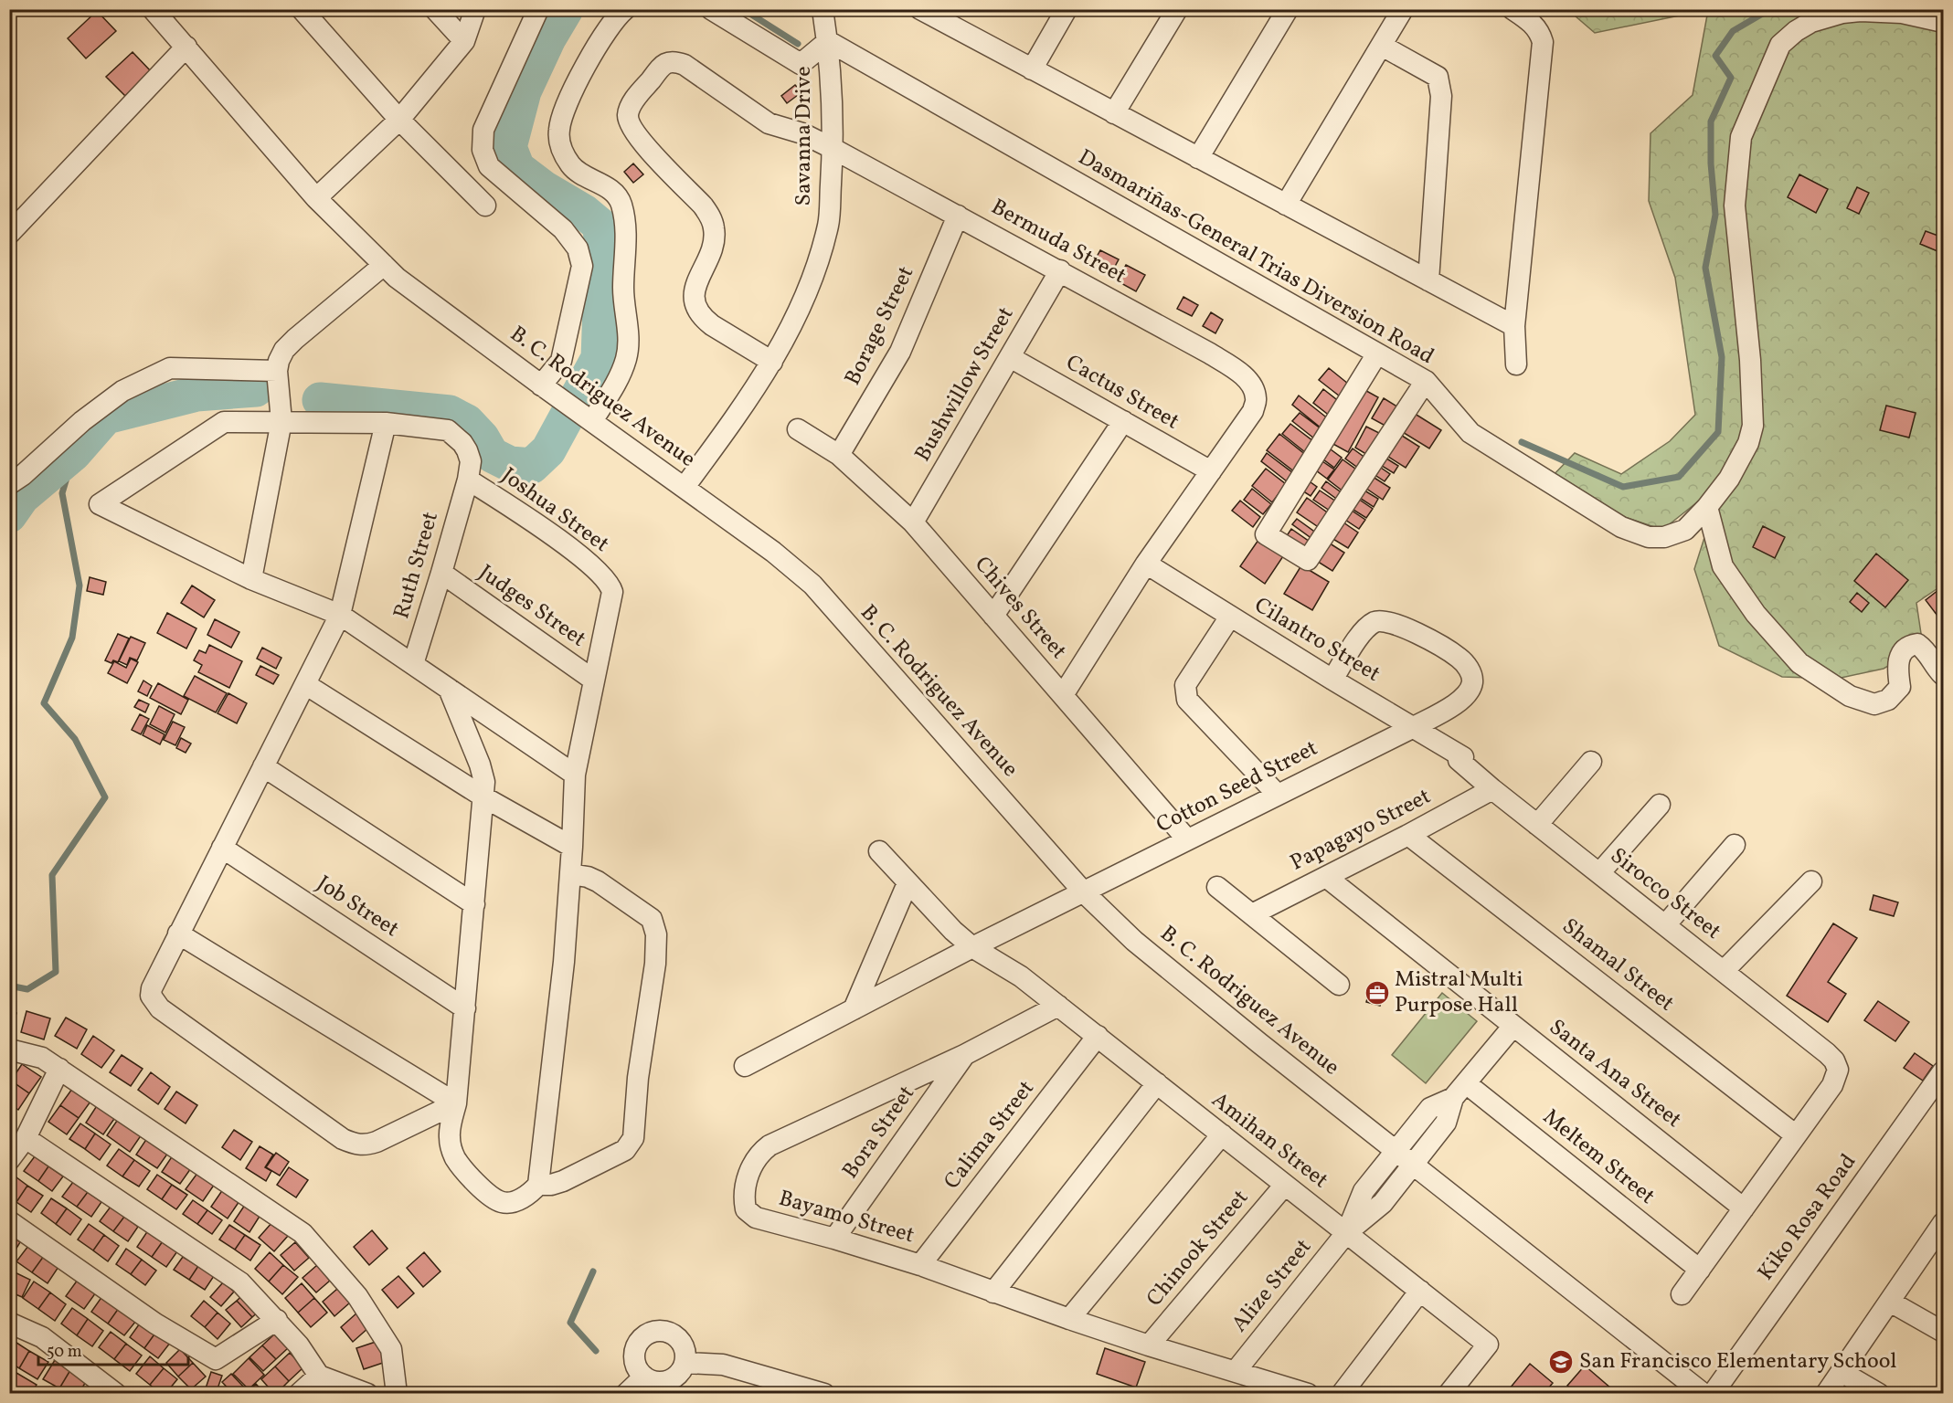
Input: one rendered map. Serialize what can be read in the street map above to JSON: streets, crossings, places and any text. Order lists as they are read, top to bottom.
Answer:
{
  "streets": {
    "street": [
      "Savanna Drive",
      "Bermuda Street",
      "Dasmariñas-General Trias Diversion Road",
      "Borage Street",
      "Bushwillow Street",
      "Cactus Street",
      "B. C. Rodriguez Avenue",
      "Joshua Street",
      "Ruth Street",
      "Judges Street",
      "Chives Street",
      "Cilantro Street",
      "Cotton Seed Street",
      "Papagayo Street",
      "Sirocco Street",
      "Job Street",
      "Shamal Street",
      "Santa Ana Street",
      "Bora Street",
      "Calima Street",
      "Amihan Street",
      "Meltem Street",
      "Bayamo Street",
      "Kiko Rosa Road",
      "Chinook Street",
      "Alize Street"
    ]
  },
  "crossings": [
    ["Savanna Drive", "Bermuda Street"],
    ["Savanna Drive", "Dasmariñas-General Trias Diversion Road"],
    ["Savanna Drive", "B. C. Rodriguez Avenue"],
    ["Bermuda Street", "Borage Street"],
    ["Bermuda Street", "Bushwillow Street"],
    ["Bermuda Street", "Cactus Street"],
    ["Borage Street", "Chives Street"],
    ["Bushwillow Street", "Cactus Street"],
    ["Bushwillow Street", "Chives Street"],
    ["B. C. Rodriguez Avenue", "Cotton Seed Street"],
    ["Joshua Street", "Ruth Street"],
    ["Joshua Street", "Judges Street"],
    ["Ruth Street", "Judges Street"],
    ["Chives Street", "Cotton Seed Street"],
    ["Cilantro Street", "Cotton Seed Street"],
    ["Cilantro Street", "Sirocco Street"],
    ["Cotton Seed Street", "Amihan Street"],
    ["Papagayo Street", "Sirocco Street"],
    ["Papagayo Street", "Shamal Street"],
    ["Papagayo Street", "Santa Ana Street"],
    ["Sirocco Street", "Shamal Street"],
    ["Bora Street", "Bayamo Street"],
    ["Calima Street", "Amihan Street"],
    ["Calima Street", "Bayamo Street"],
    ["Amihan Street", "Bayamo Street"],
    ["Amihan Street", "Chinook Street"],
    ["Amihan Street", "Alize Street"],
    ["Bayamo Street", "Chinook Street"],
    ["Bayamo Street", "Alize Street"]
  ],
  "places": {
    "office": ["Mistral Multi Purpose Hall"],
    "school or university": ["San Francisco Elementary School"]
  },
  "scale_bar": "50 m"
}
